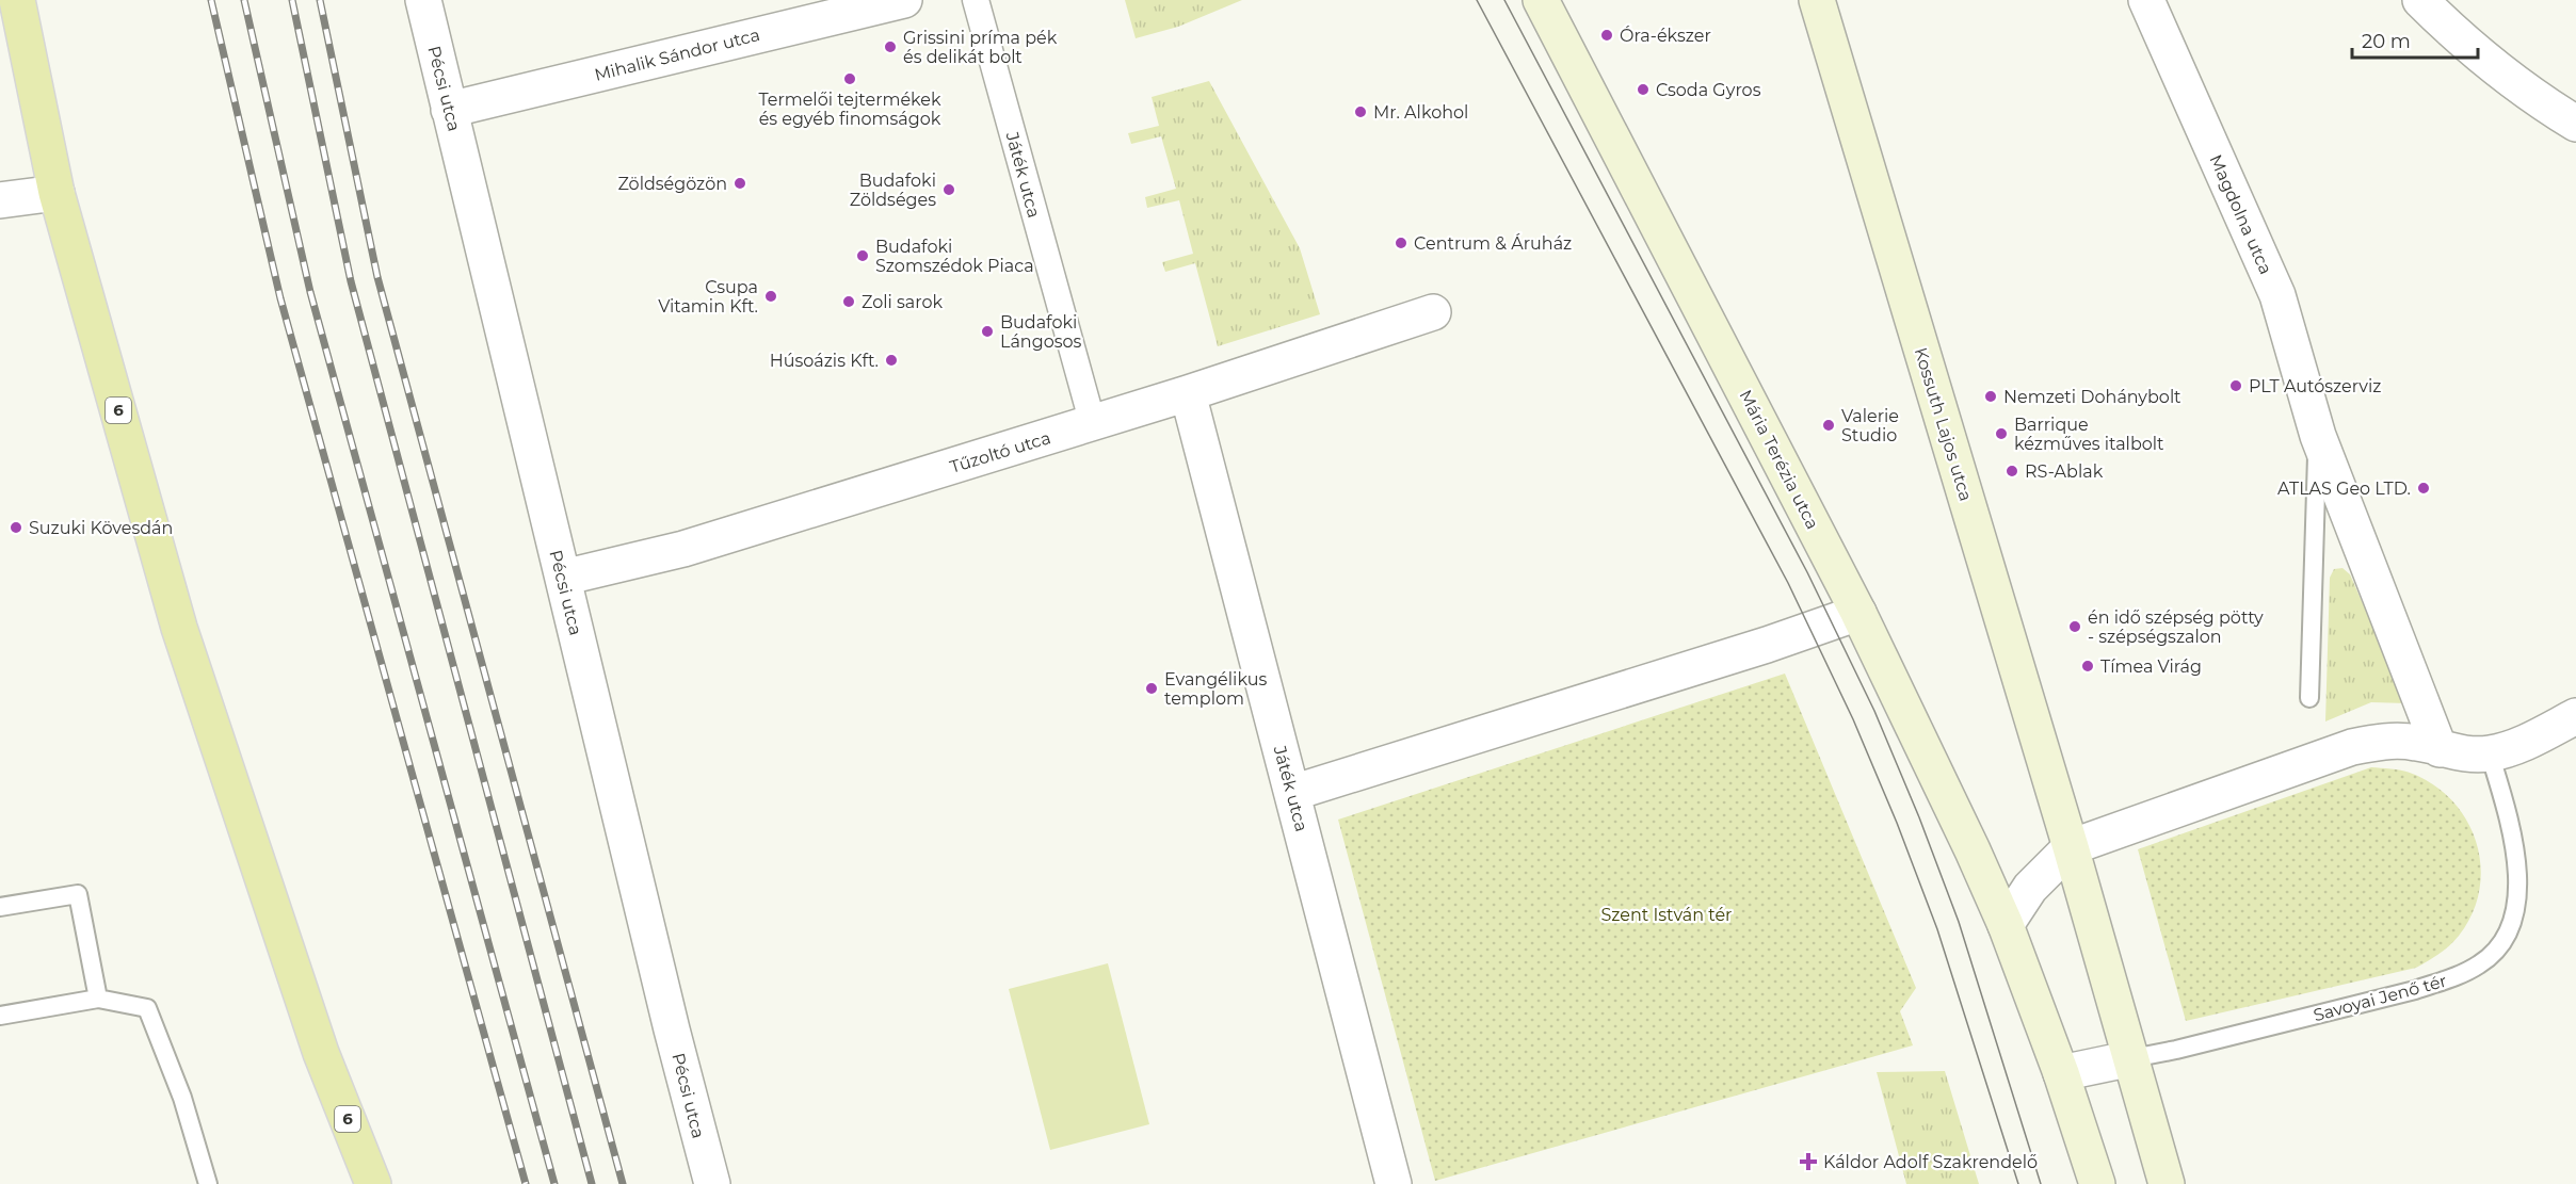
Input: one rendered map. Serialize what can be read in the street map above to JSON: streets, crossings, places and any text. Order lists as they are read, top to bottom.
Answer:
{
  "streets": {
    "main road": ["6", "Kossuth Lajos utca", "Mária Terézia utca"],
    "street": [
      "Mihalik Sándor utca",
      "Pécsi utca",
      "Játék utca",
      "Magdolna utca",
      "Tűzoltó utca",
      "Savoyai Jenő tér"
    ]
  },
  "crossings": [
    ["Mihalik Sándor utca", "Pécsi utca"],
    ["Pécsi utca", "Tűzoltó utca"],
    ["Játék utca", "Tűzoltó utca"]
  ],
  "parks": ["Szent István tér"],
  "places": {
    "other": [
      "Óra-ékszer",
      "Grissini príma pék és delikát bolt",
      "Termelői tejtermékek és egyéb finomságok",
      "Csoda Gyros",
      "Mr. Alkohol",
      "Zöldségözön",
      "Budafoki Zöldséges",
      "Centrum & Áruház",
      "Budafoki Szomszédok Piaca",
      "Csupa Vitamin Kft.",
      "Zoli sarok",
      "Budafoki Lángosos",
      "Húsoázis Kft.",
      "PLT Autószerviz",
      "Nemzeti Dohánybolt",
      "Valerie Studio",
      "Barrique kézműves italbolt",
      "RS-Ablak",
      "ATLAS Geo LTD.",
      "Suzuki Kövesdán",
      "én idő szépség pötty - szépségszalon",
      "Tímea Virág",
      "Evangélikus templom"
    ],
    "health": ["Káldor Adolf Szakrendelő"]
  },
  "scale_bar": "20 m"
}
